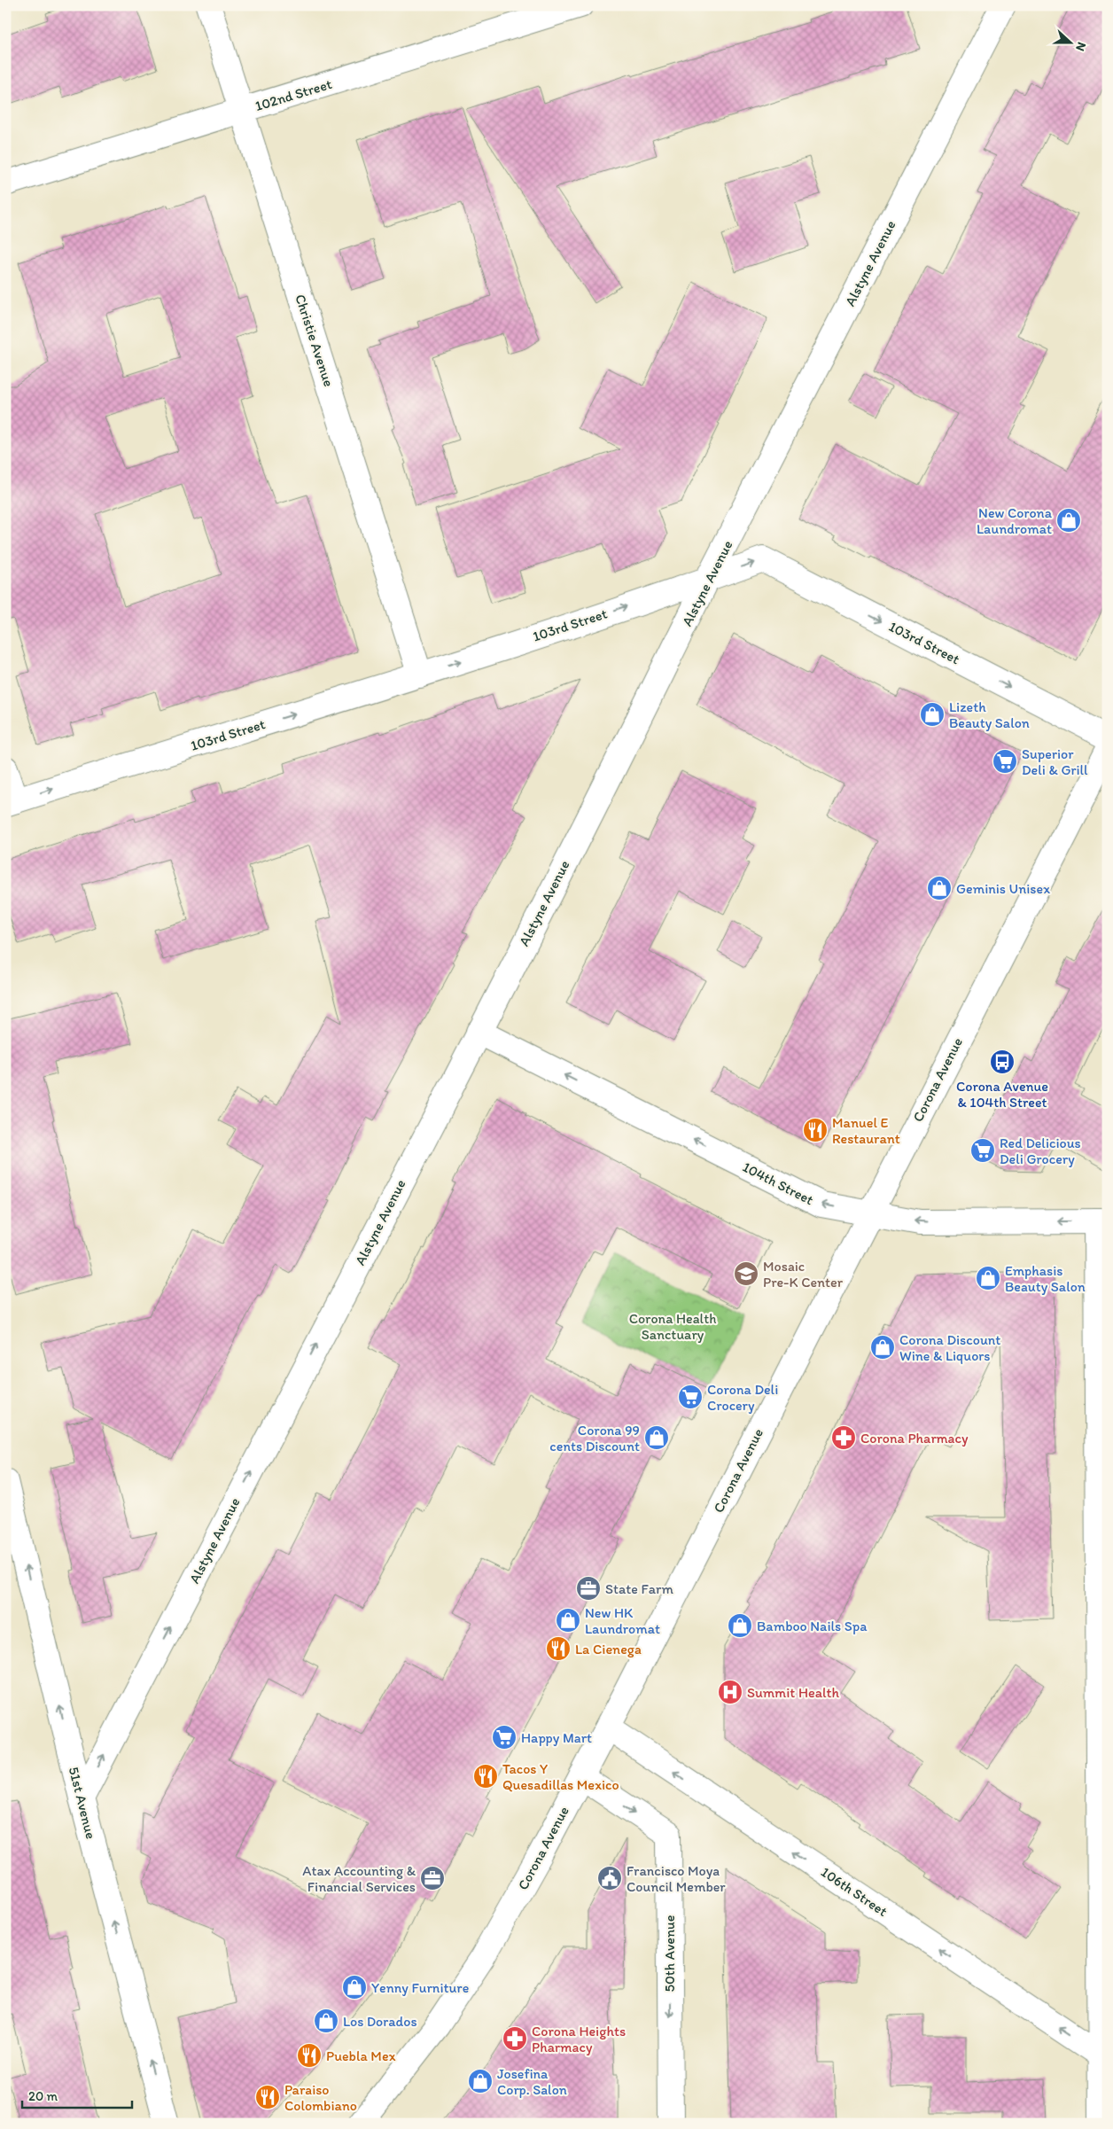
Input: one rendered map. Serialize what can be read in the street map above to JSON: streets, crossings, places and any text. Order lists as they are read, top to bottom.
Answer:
{
  "streets": {
    "street": [
      "102nd Street",
      "Alstyne Avenue",
      "Christie Avenue",
      "103rd Street",
      "Corona Avenue",
      "104th Street",
      "51st Avenue",
      "106th Street",
      "50th Avenue"
    ]
  },
  "crossings": [
    ["102nd Street", "Christie Avenue"],
    ["Alstyne Avenue", "103rd Street"],
    ["Alstyne Avenue", "104th Street"],
    ["Alstyne Avenue", "51st Avenue"],
    ["Christie Avenue", "103rd Street"],
    ["Corona Avenue", "104th Street"],
    ["Corona Avenue", "106th Street"],
    ["Corona Avenue", "50th Avenue"]
  ],
  "one_way": [
    "Alstyne Avenue",
    "103rd Street",
    "104th Street",
    "51st Avenue",
    "106th Street",
    "50th Avenue"
  ],
  "parks": ["Corona Health Sanctuary"],
  "places": {
    "shop": [
      "New Corona Laundromat",
      "Lizeth Beauty Salon",
      "Geminis Unisex",
      "Emphasis Beauty Salon",
      "Corona Discount Wine & Liquors",
      "Corona 99 cents Discount",
      "New HK Laundromat",
      "Bamboo Nails Spa",
      "Yenny Furniture",
      "Los Dorados",
      "Josefina Corp. Salon"
    ],
    "supermarket": [
      "Superior Deli & Grill",
      "Red Delicious Deli Grocery",
      "Corona Deli Crocery",
      "Happy Mart"
    ],
    "bus stop": ["Corona Avenue & 104th Street"],
    "restaurant": [
      "Manuel E Restaurant",
      "La Cienega",
      "Tacos Y Quesadillas Mexico",
      "Puebla Mex",
      "Paraiso Colombiano"
    ],
    "school or university": ["Mosaic Pre-K Center"],
    "pharmacy": ["Corona Pharmacy", "Corona Heights Pharmacy"],
    "office": ["State Farm", "Atax Accounting & Financial Services"],
    "hospital": ["Summit Health"],
    "public building": ["Francisco Moya Council Member"]
  },
  "scale_bar": "20 m",
  "north": "right"
}
